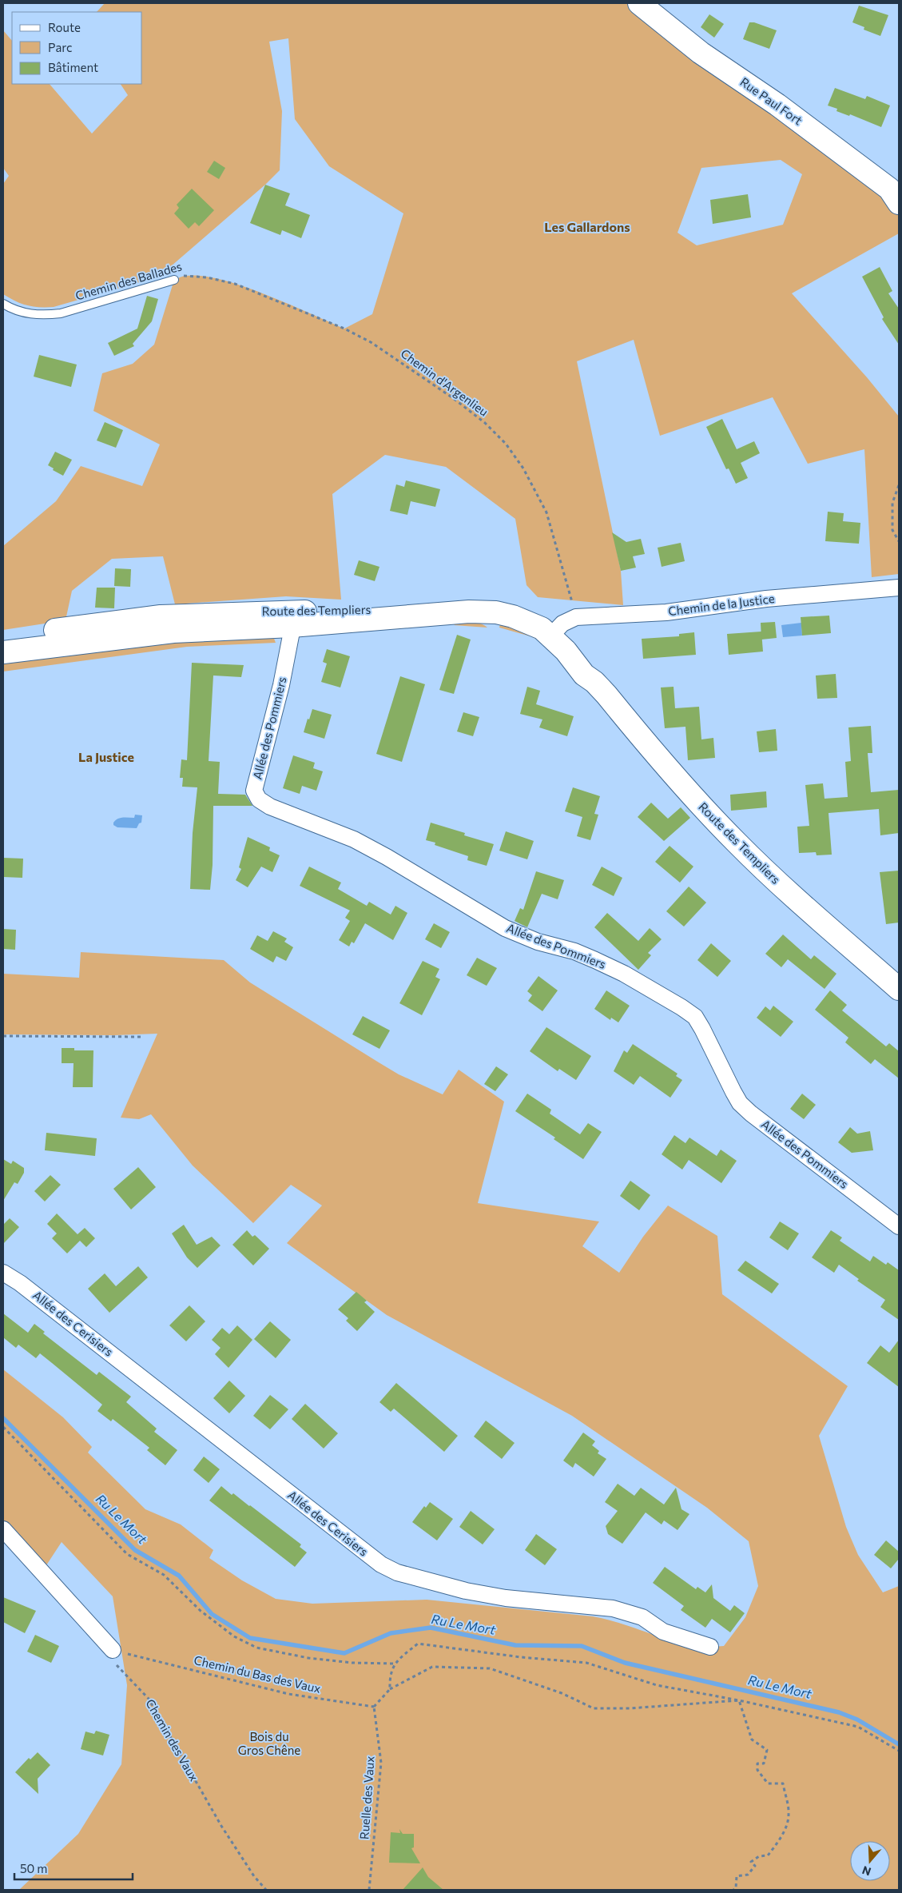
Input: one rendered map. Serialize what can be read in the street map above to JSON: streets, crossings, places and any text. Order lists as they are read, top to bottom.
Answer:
{
  "streets": {
    "main road": ["Rue Paul Fort", "Route des Templiers"],
    "street": ["Chemin de la Justice", "Allée des Pommiers", "Allée des Cerisiers"],
    "lane": ["Chemin des Ballades"],
    "path": [
      "Chemin d'Argenlieu",
      "Chemin du Bas des Vaux",
      "Chemin des Vaux",
      "Ruelle des Vaux"
    ]
  },
  "crossings": [
    ["Chemin des Ballades", "Chemin d'Argenlieu"],
    ["Chemin d'Argenlieu", "Chemin de la Justice"],
    ["Chemin d'Argenlieu", "Route des Templiers"],
    ["Chemin de la Justice", "Route des Templiers"],
    ["Route des Templiers", "Allée des Pommiers"],
    ["Chemin du Bas des Vaux", "Chemin des Vaux"],
    ["Chemin du Bas des Vaux", "Ruelle des Vaux"]
  ],
  "districts": ["Les Gallardons", "La Justice"],
  "water": ["Ru Le Mort"],
  "parks": ["Bois du Gros Chêne"],
  "legend": ["Route", "Parc", "Bâtiment"],
  "scale_bar": "50 m",
  "north": "bottom"
}
